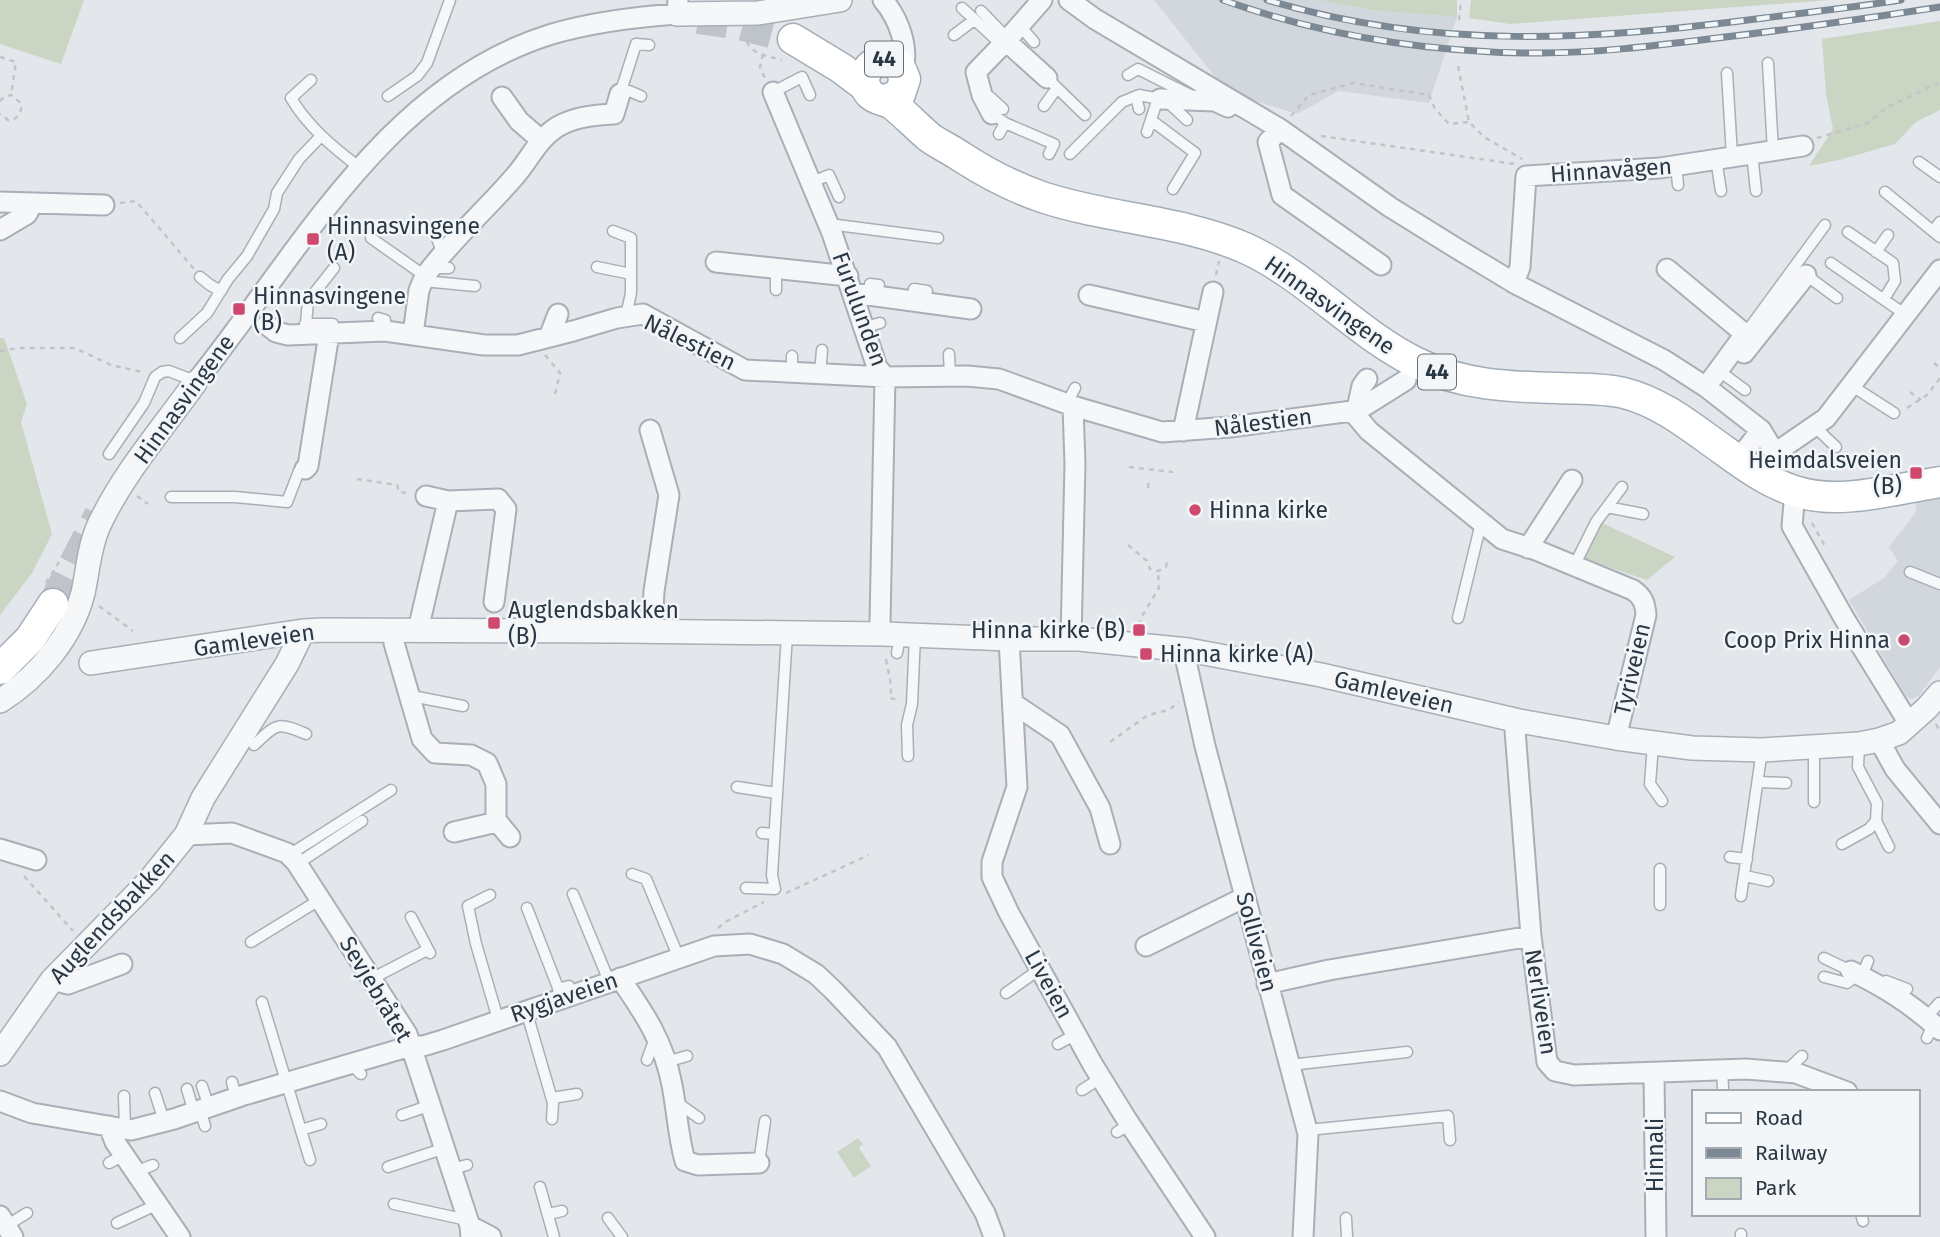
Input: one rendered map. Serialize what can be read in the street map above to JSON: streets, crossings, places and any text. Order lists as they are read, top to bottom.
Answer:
{
  "streets": {
    "main road": ["44", "Hinnasvingene"],
    "street": [
      "Hinnavågen",
      "Furulunden",
      "Nålestien",
      "Gamleveien",
      "Tyriveien",
      "Auglendsbakken",
      "Solliveien",
      "Liveien",
      "Sevjebråtet",
      "Rygjaveien",
      "Nerliveien",
      "Hinnali"
    ]
  },
  "crossings": [
    ["Furulunden", "Nålestien"],
    ["Nålestien", "Tyriveien"],
    ["Gamleveien", "Tyriveien"],
    ["Gamleveien", "Auglendsbakken"],
    ["Gamleveien", "Solliveien"],
    ["Gamleveien", "Liveien"],
    ["Gamleveien", "Nerliveien"],
    ["Sevjebråtet", "Rygjaveien"],
    ["Nerliveien", "Hinnali"]
  ],
  "places": {
    "transit": [
      "Hinnasvingene (A)",
      "Hinnasvingene (B)",
      "Heimdalsveien (B)",
      "Auglendsbakken (B)",
      "Hinna kirke (B)",
      "Hinna kirke (A)"
    ],
    "other": ["Hinna kirke", "Coop Prix Hinna"]
  },
  "legend": ["Road", "Railway", "Park"]
}
